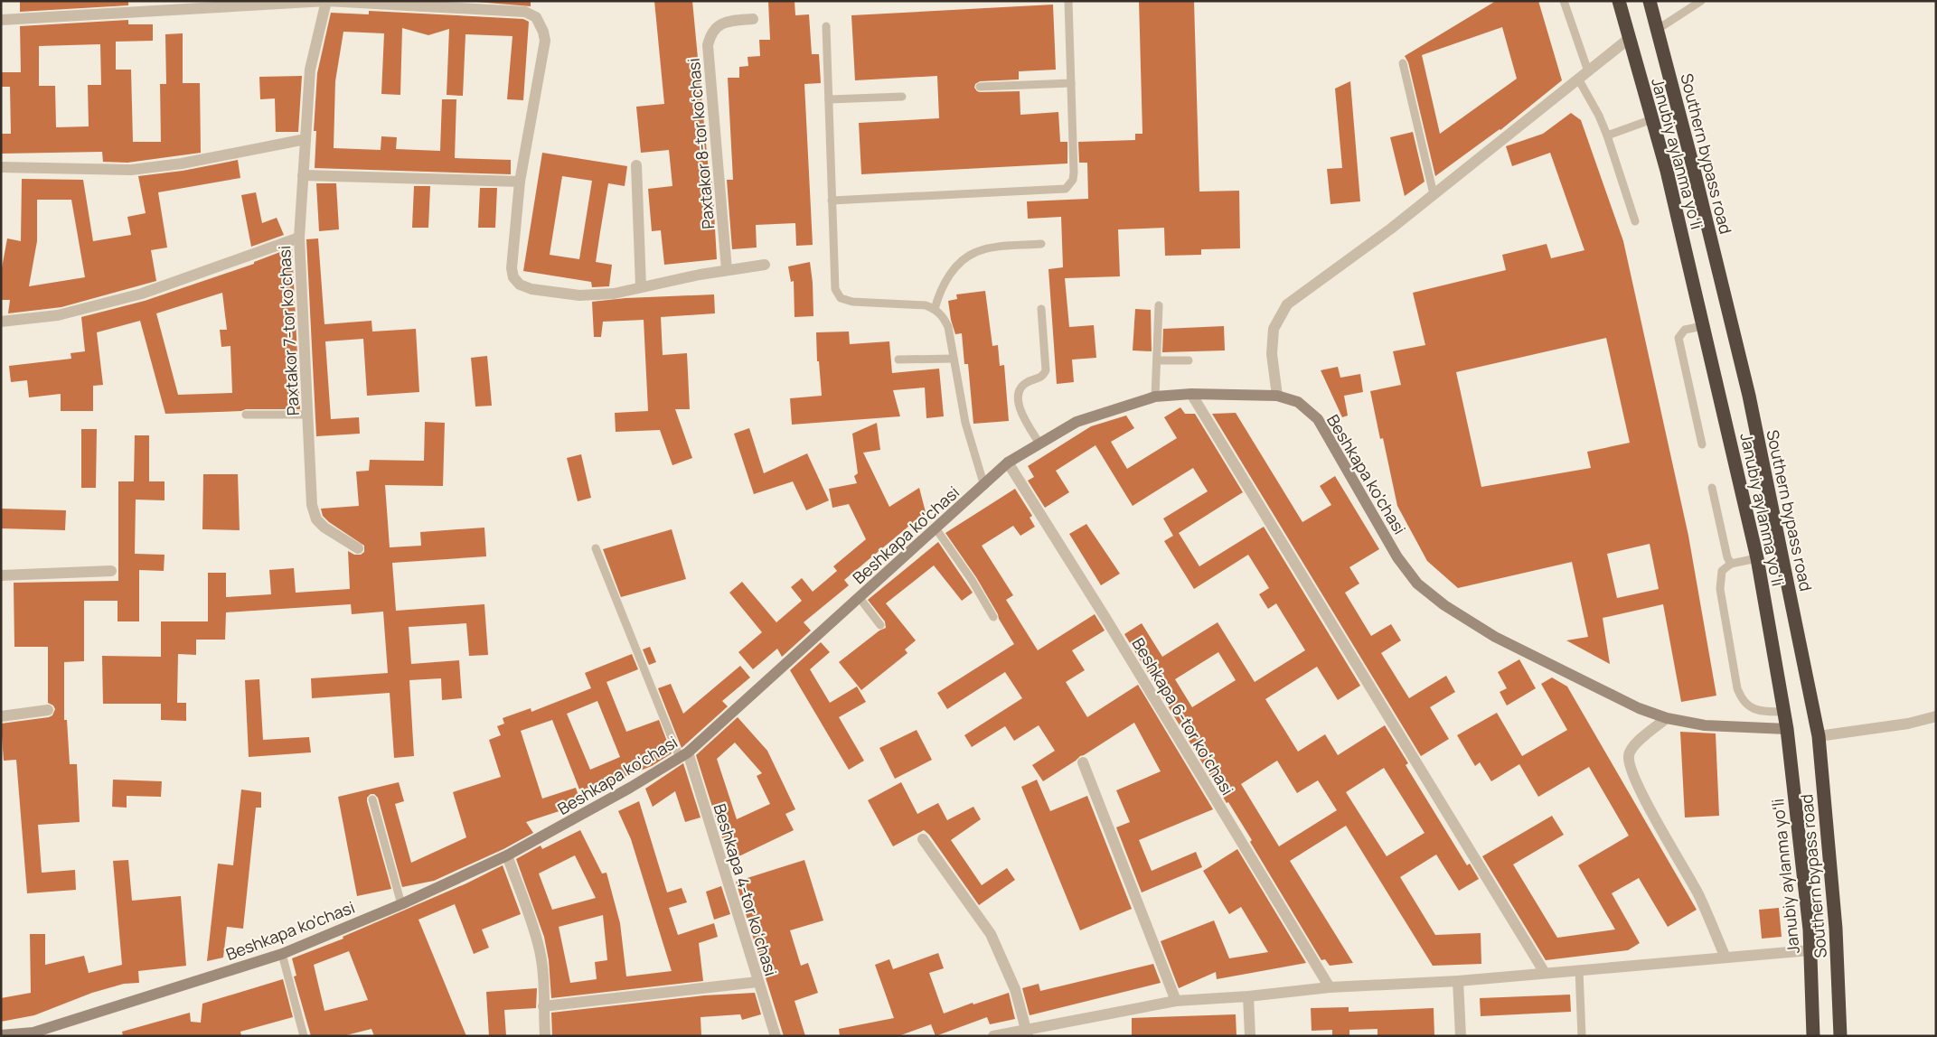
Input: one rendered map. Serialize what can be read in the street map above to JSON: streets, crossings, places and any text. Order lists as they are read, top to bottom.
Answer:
{
  "streets": {
    "highway": ["Janubiy aylanma yoʻli", "Southern bypass road"],
    "street": [
      "Paxtakor 8-tor koʻchasi",
      "Paxtakor 7-tor koʻchasi",
      "Beshkapa ko'chasi",
      "Beshkapa 6-tor koʻchasi",
      "Beshkapa 4-tor koʻchasi"
    ]
  },
  "crossings": [
    ["Janubiy aylanma yoʻli", "Beshkapa ko'chasi"],
    ["Beshkapa ko'chasi", "Beshkapa 6-tor koʻchasi"],
    ["Beshkapa ko'chasi", "Beshkapa 4-tor koʻchasi"]
  ]
}
